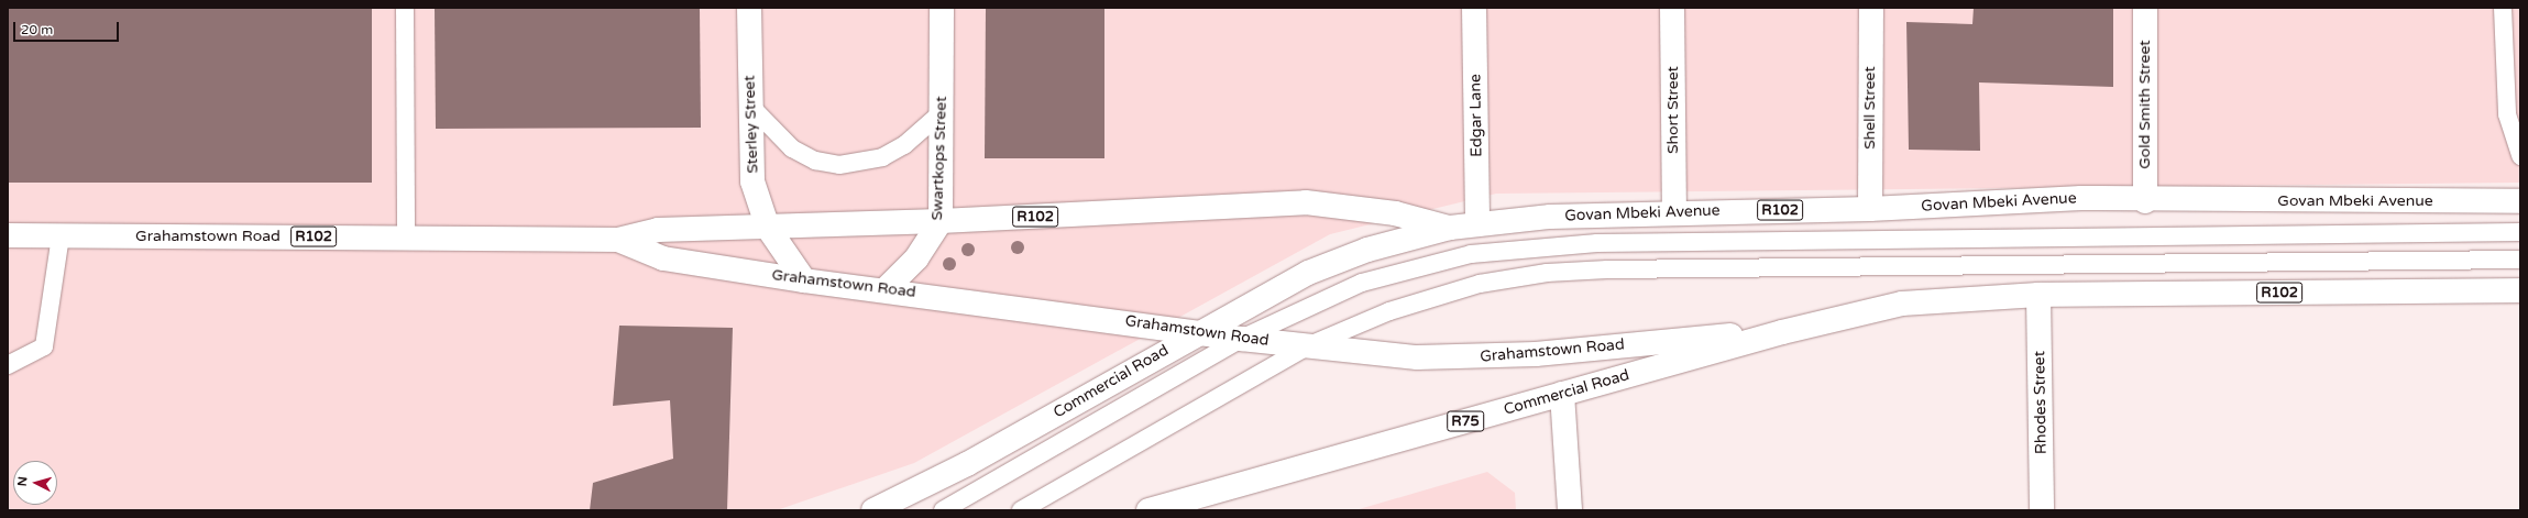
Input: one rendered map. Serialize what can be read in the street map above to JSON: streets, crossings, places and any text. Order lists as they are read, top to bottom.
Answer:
{
  "streets": {
    "main road": [
      "Gold Smith Street",
      "Shell Street",
      "Short Street",
      "Edgar Lane",
      "Sterley Street",
      "Swartkops Street",
      "Govan Mbeki Avenue",
      "R102",
      "Grahamstown Road",
      "Commercial Road",
      "Rhodes Street",
      "R75"
    ]
  },
  "crossings": [
    ["Gold Smith Street", "Govan Mbeki Avenue"],
    ["Shell Street", "Govan Mbeki Avenue"],
    ["Short Street", "Govan Mbeki Avenue"],
    ["Edgar Lane", "Govan Mbeki Avenue"],
    ["Edgar Lane", "Commercial Road"],
    ["Sterley Street", "Grahamstown Road"],
    ["Swartkops Street", "Grahamstown Road"],
    ["Govan Mbeki Avenue", "Commercial Road"],
    ["R102", "Grahamstown Road"],
    ["R102", "Commercial Road"],
    ["R102", "Rhodes Street"],
    ["Grahamstown Road", "Commercial Road"]
  ],
  "scale_bar": "20 m",
  "north": "left"
}
